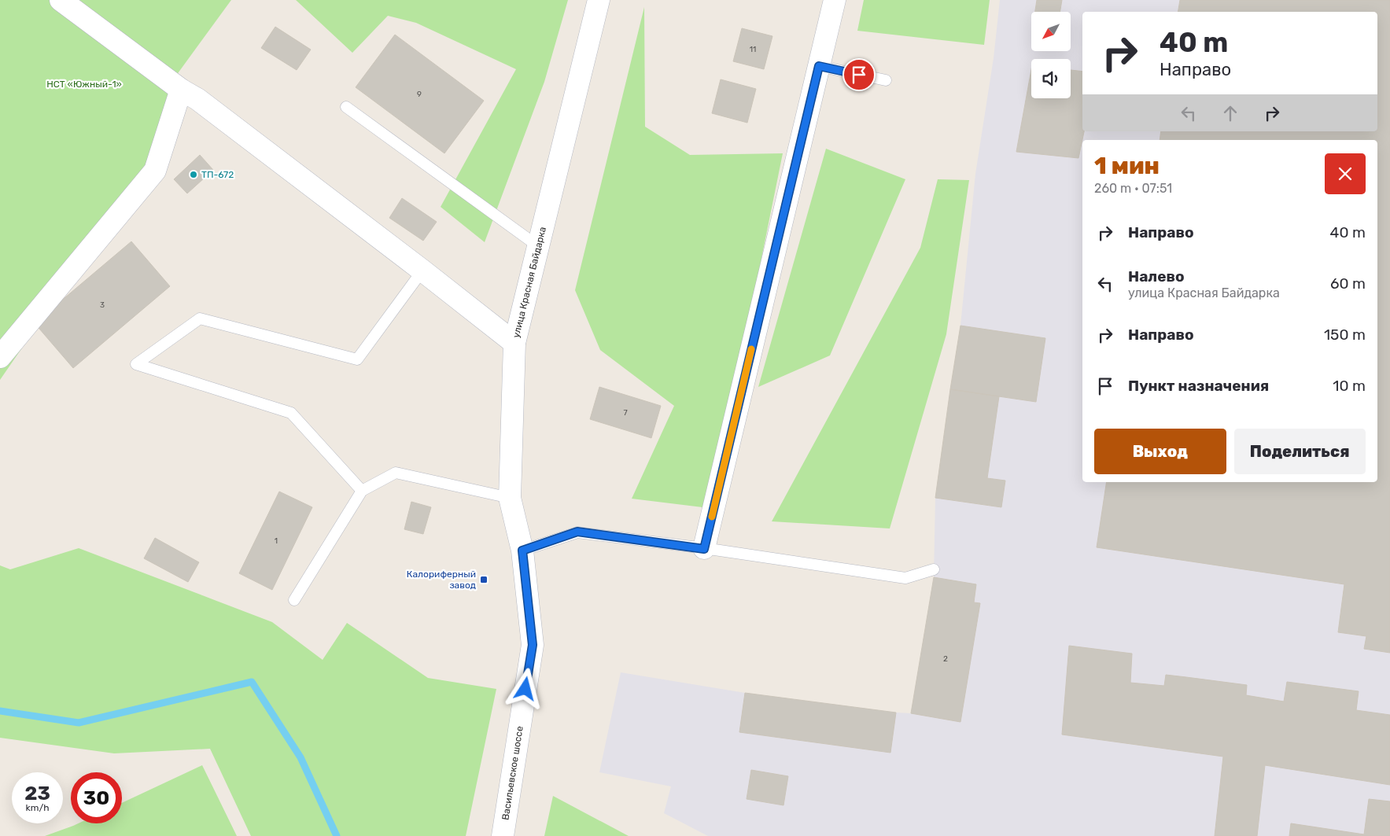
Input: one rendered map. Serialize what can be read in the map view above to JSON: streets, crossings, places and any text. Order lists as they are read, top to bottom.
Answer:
{
  "streets": {
    "street": ["улица Красная Байдарка", "Васильевское шоссе"]
  },
  "crossings": [
    ["улица Красная Байдарка", "Васильевское шоссе"]
  ],
  "parks": ["НСТ «Южный-1»"],
  "places": {
    "other": ["ТП-672"],
    "transit": ["Калориферный завод"]
  },
  "house_numbers": [
    "11",
    "9",
    "3",
    "7",
    "1",
    "2"
  ],
  "north": "bottom left",
  "page": {
    "turn": ["40 m", "Направо"],
    "heading": ["1 мин", "260 m · 07:51"],
    "list": [
      {
        "name": "Направо",
        "value": "40 m"
      },
      {
        "name": "Налево",
        "note": "улица Красная Байдарка",
        "value": "60 m"
      },
      {
        "name": "Направо",
        "value": "150 m"
      },
      {
        "name": "Пункт назначения",
        "value": "10 m"
      }
    ],
    "buttons": ["Выход", "Поделиться"],
    "speed": "23 km/h",
    "limit": "30"
  }
}
